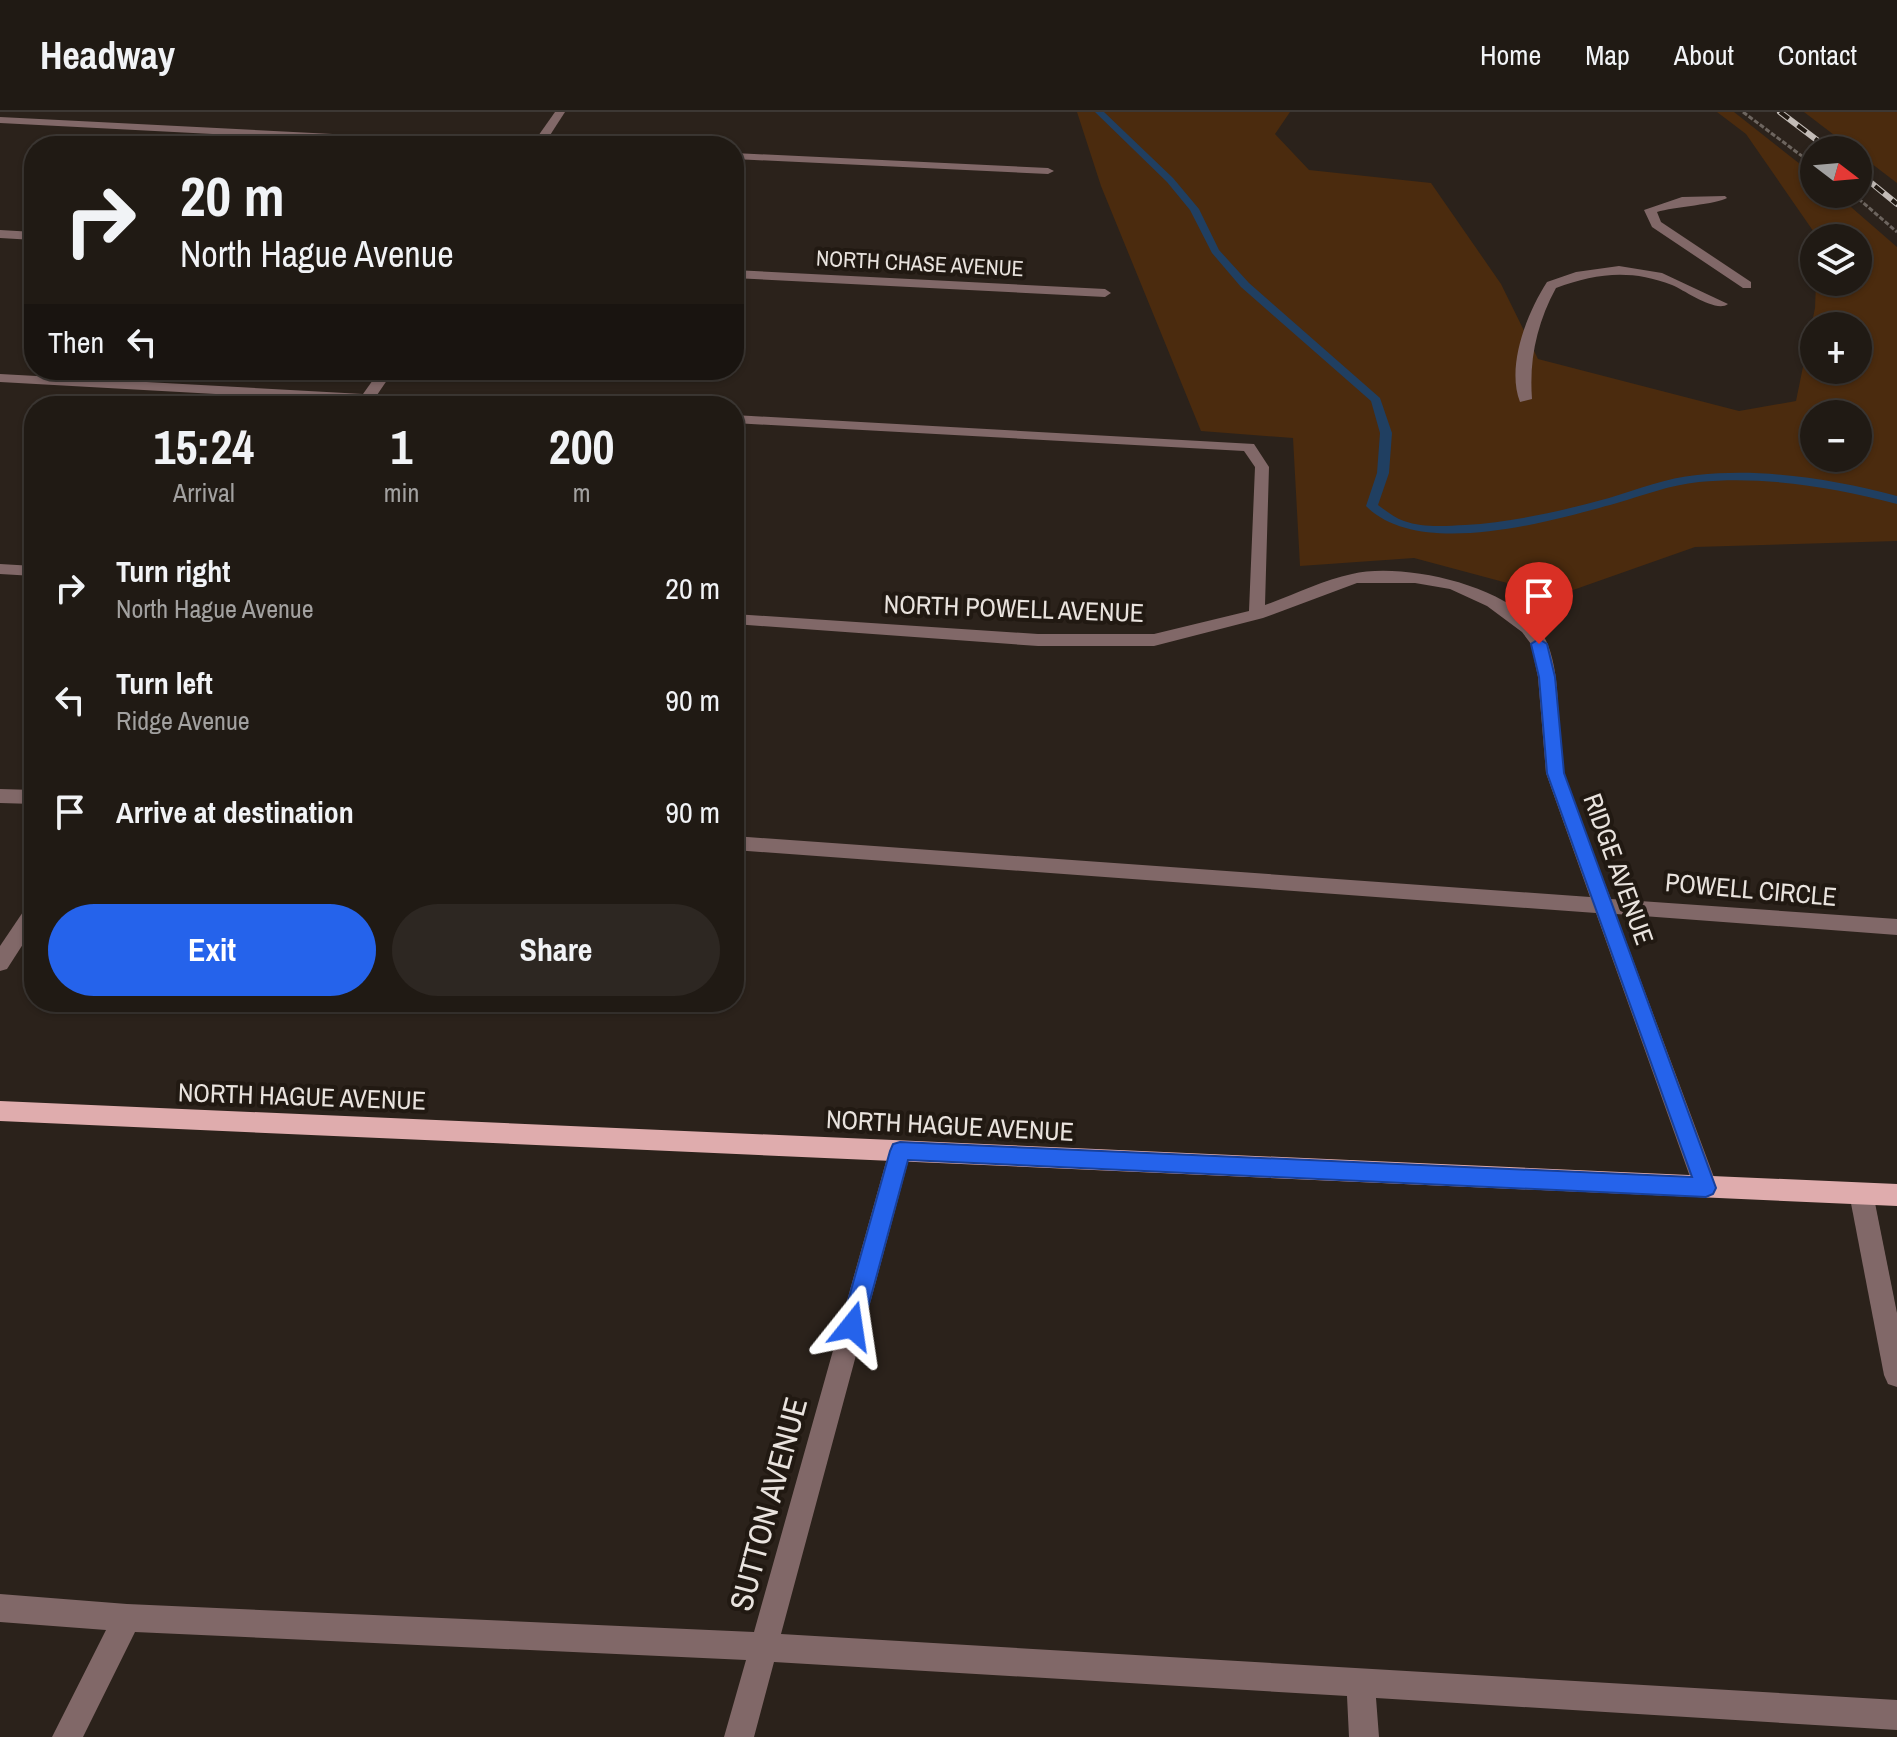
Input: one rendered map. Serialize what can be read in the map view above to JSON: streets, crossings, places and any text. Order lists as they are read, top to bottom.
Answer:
{
  "streets": {
    "main road": ["NORTH HAGUE AVENUE"],
    "street": [
      "NORTH CHASE AVENUE",
      "NORTH POWELL AVENUE",
      "RIDGE AVENUE",
      "POWELL CIRCLE",
      "SUTTON AVENUE"
    ]
  },
  "crossings": [
    ["NORTH POWELL AVENUE", "RIDGE AVENUE"],
    ["RIDGE AVENUE", "POWELL CIRCLE"],
    ["RIDGE AVENUE", "NORTH HAGUE AVENUE"],
    ["NORTH HAGUE AVENUE", "SUTTON AVENUE"]
  ],
  "north": "right",
  "page": {
    "header": "Headway",
    "nav": [
      "Home",
      "Map",
      "About",
      "Contact"
    ],
    "map_buttons": ["+", "−"],
    "turn": ["20 m", "North Hague Avenue"],
    "then": "Then",
    "eta": [
      "15:24",
      "Arrival",
      "1",
      "min",
      "200",
      "m"
    ],
    "list": [
      {
        "name": "Turn right",
        "note": "North Hague Avenue",
        "value": "20 m"
      },
      {
        "name": "Turn left",
        "note": "Ridge Avenue",
        "value": "90 m"
      },
      {
        "name": "Arrive at destination",
        "value": "90 m"
      }
    ],
    "buttons": ["Exit", "Share"]
  }
}
